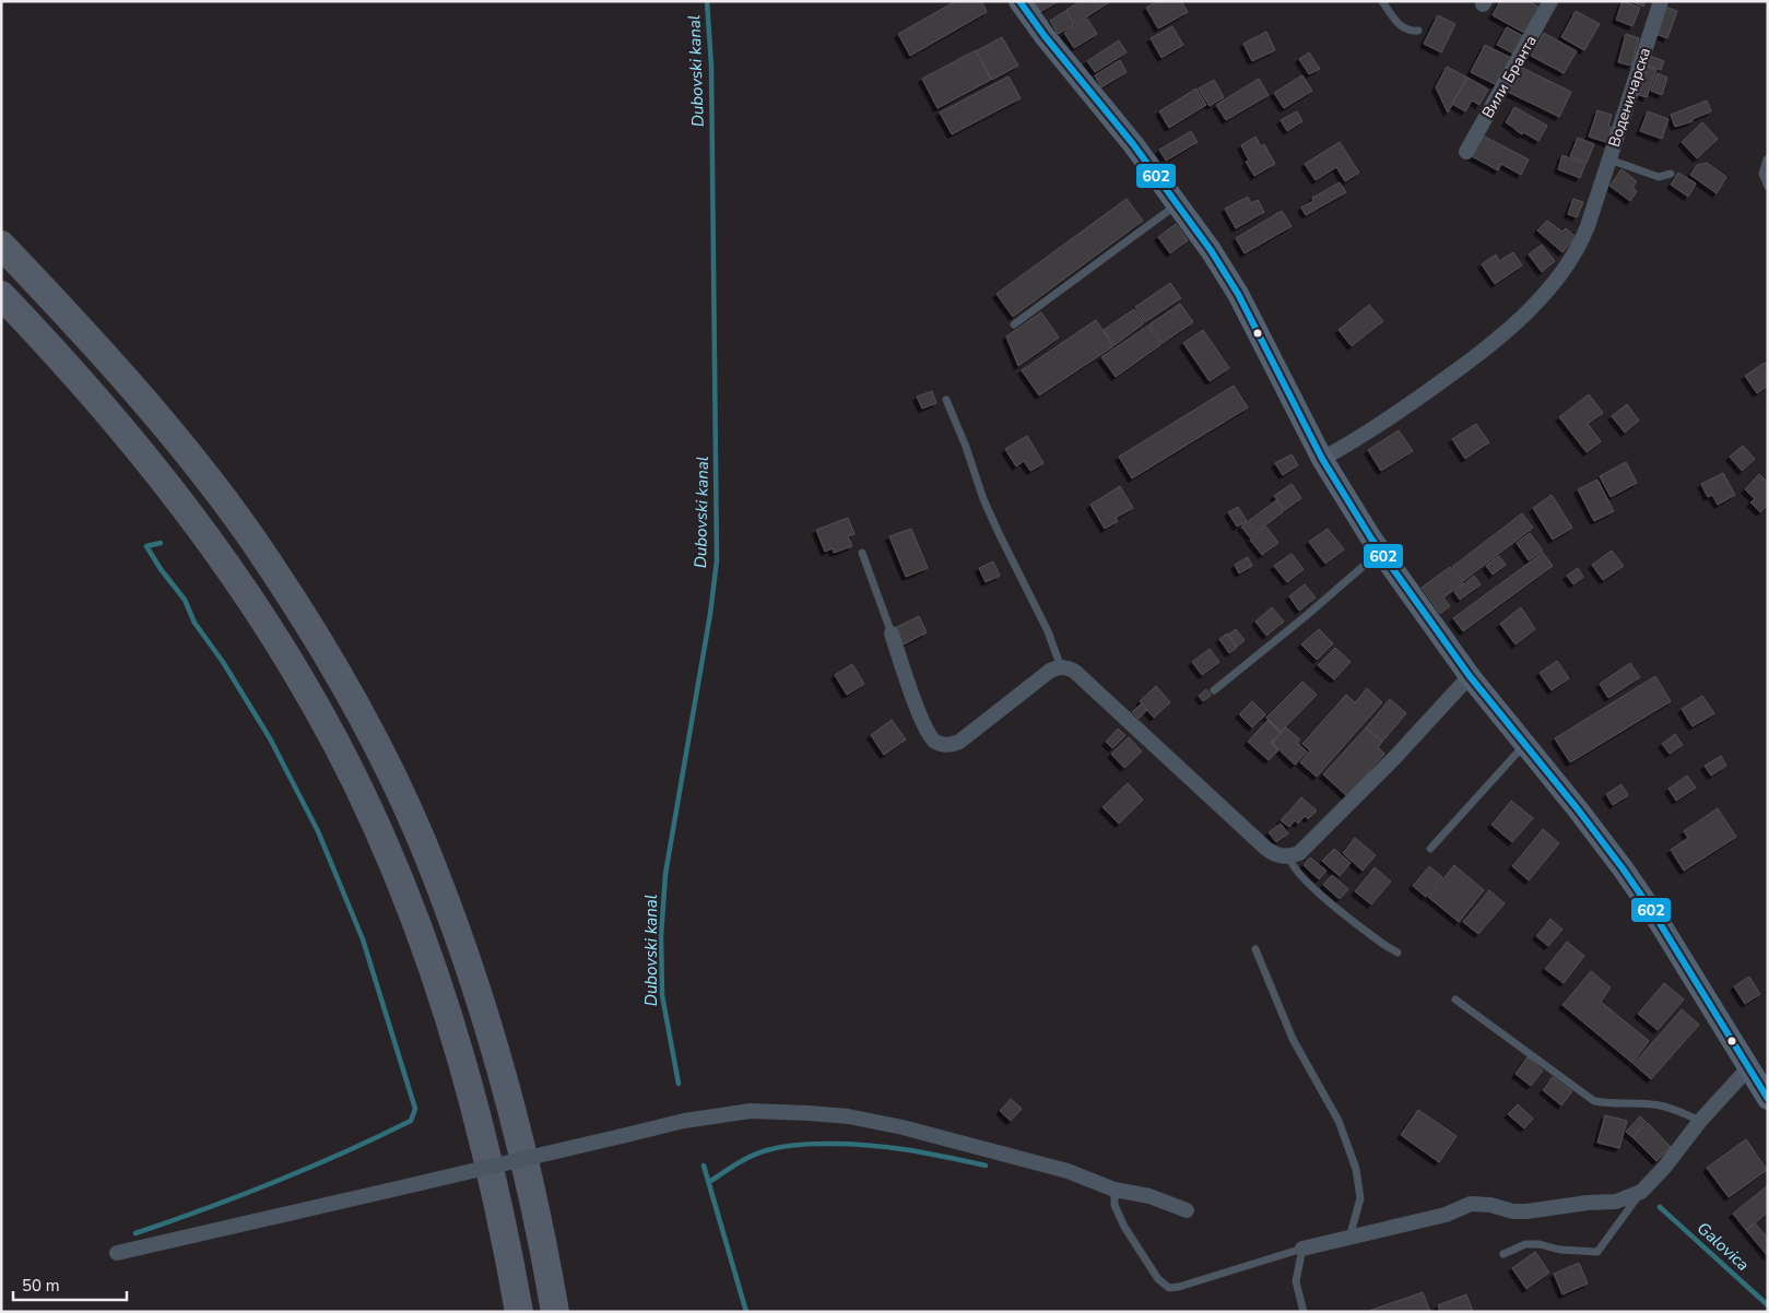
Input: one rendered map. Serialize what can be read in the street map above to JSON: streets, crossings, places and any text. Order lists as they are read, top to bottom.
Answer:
{
  "streets": {
    "street": ["Вили Бранта", "Воденичарска"]
  },
  "water": ["Dubovski kanal", "Galovica"],
  "lines": ["transit line 602"],
  "scale_bar": "50 m"
}
